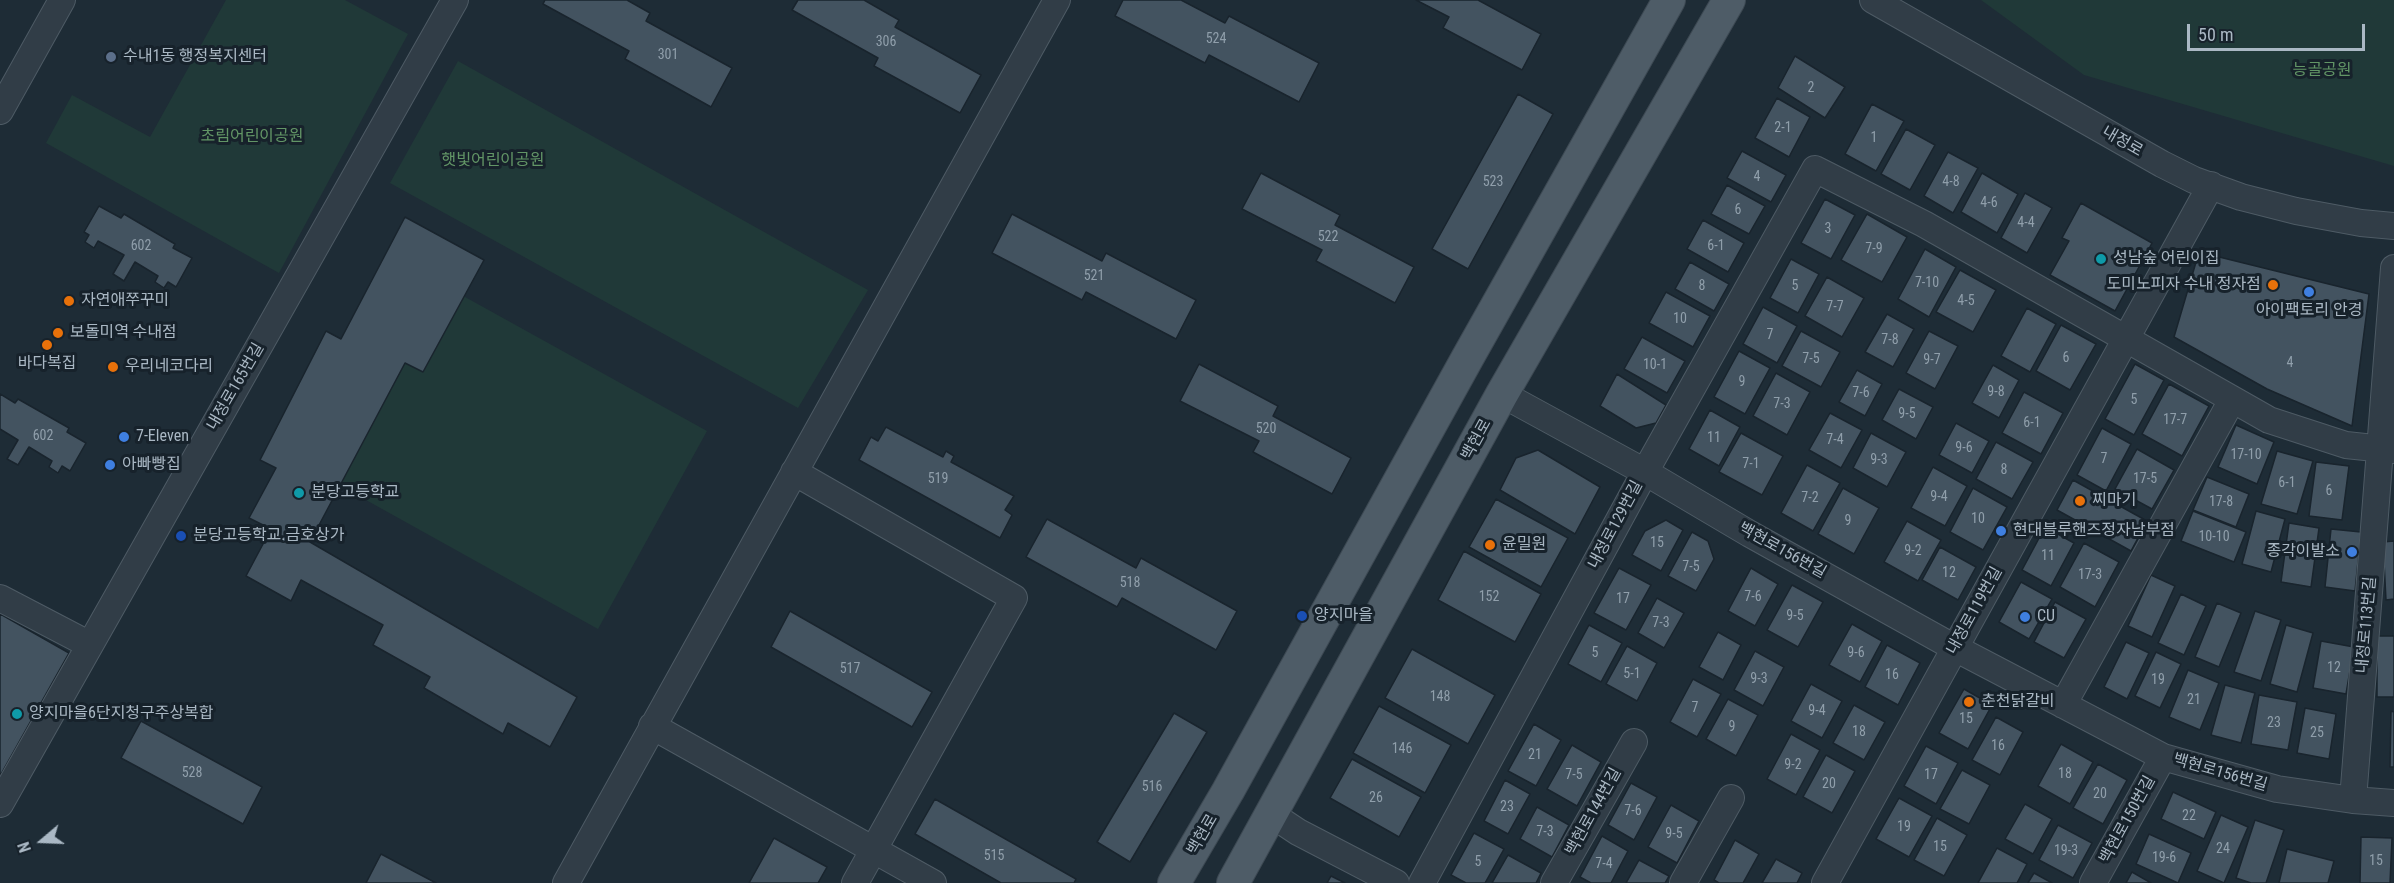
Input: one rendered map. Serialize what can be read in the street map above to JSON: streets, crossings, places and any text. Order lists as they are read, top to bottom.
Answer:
{
  "streets": {
    "main road": ["백현로"],
    "street": [
      "내정로",
      "내정로165번길",
      "내정로129번길",
      "백현로156번길",
      "내정로119번길",
      "내정로113번길",
      "백현로144번길",
      "백현로150번길"
    ]
  },
  "crossings": [
    ["내정로", "내정로119번길"],
    ["백현로", "백현로156번길"],
    ["내정로129번길", "백현로156번길"],
    ["내정로129번길", "내정로119번길"],
    ["백현로156번길", "내정로119번길"],
    ["백현로156번길", "내정로113번길"],
    ["백현로156번길", "백현로150번길"]
  ],
  "parks": ["능골공원", "초림어린이공원", "햇빛어린이공원"],
  "places": [
    "수내1동 행정복지센터",
    "성남숲 어린이집",
    "도미노피자 수내 정자점",
    "아이팩토리 안경",
    "자연애쭈꾸미",
    "보돌미역 수내점",
    "바다복집",
    "우리네코다리",
    "7-Eleven",
    "아빠빵집",
    "분당고등학교",
    "찌마기",
    "현대블루핸즈정자남부점",
    "분당고등학교.금호상가",
    "윤밀원",
    "종각이발소",
    "양지마을",
    "CU",
    "춘천닭갈비",
    "양지마을6단지청구주상복합"
  ],
  "house_numbers": [
    "524",
    "306",
    "301",
    "2",
    "2-1",
    "1",
    "4",
    "523",
    "4-8",
    "4-6",
    "6",
    "4-4",
    "3",
    "522",
    "602",
    "6-1",
    "7-9",
    "521",
    "7-10",
    "8",
    "5",
    "4-5",
    "7-7",
    "10",
    "7",
    "7-8",
    "6",
    "7-5",
    "9-7",
    "4",
    "10-1",
    "9",
    "9-8",
    "7-6",
    "5",
    "7-3",
    "9-5",
    "17-7",
    "6-1",
    "520",
    "602",
    "11",
    "7-4",
    "9-6",
    "17-10",
    "7",
    "9-3",
    "7-1",
    "8",
    "519",
    "17-5",
    "6-1",
    "6",
    "9-4",
    "7-2",
    "17-8",
    "10",
    "9",
    "10-10",
    "15",
    "9-2",
    "11",
    "7-5",
    "12",
    "17-3",
    "518",
    "152",
    "7-6",
    "17",
    "9-5",
    "7-3",
    "5",
    "9-6",
    "12",
    "517",
    "5-1",
    "16",
    "9-3",
    "19",
    "148",
    "21",
    "7",
    "9-4",
    "15",
    "23",
    "9",
    "18",
    "25",
    "16",
    "146",
    "21",
    "9-2",
    "528",
    "18",
    "7-5",
    "17",
    "20",
    "516",
    "20",
    "26",
    "23",
    "7-6",
    "22",
    "19",
    "7-3",
    "9-5",
    "15",
    "24",
    "19-3",
    "515",
    "19-6",
    "15",
    "5",
    "7-4"
  ],
  "scale_bar": "50 m",
  "north": "left"
}
